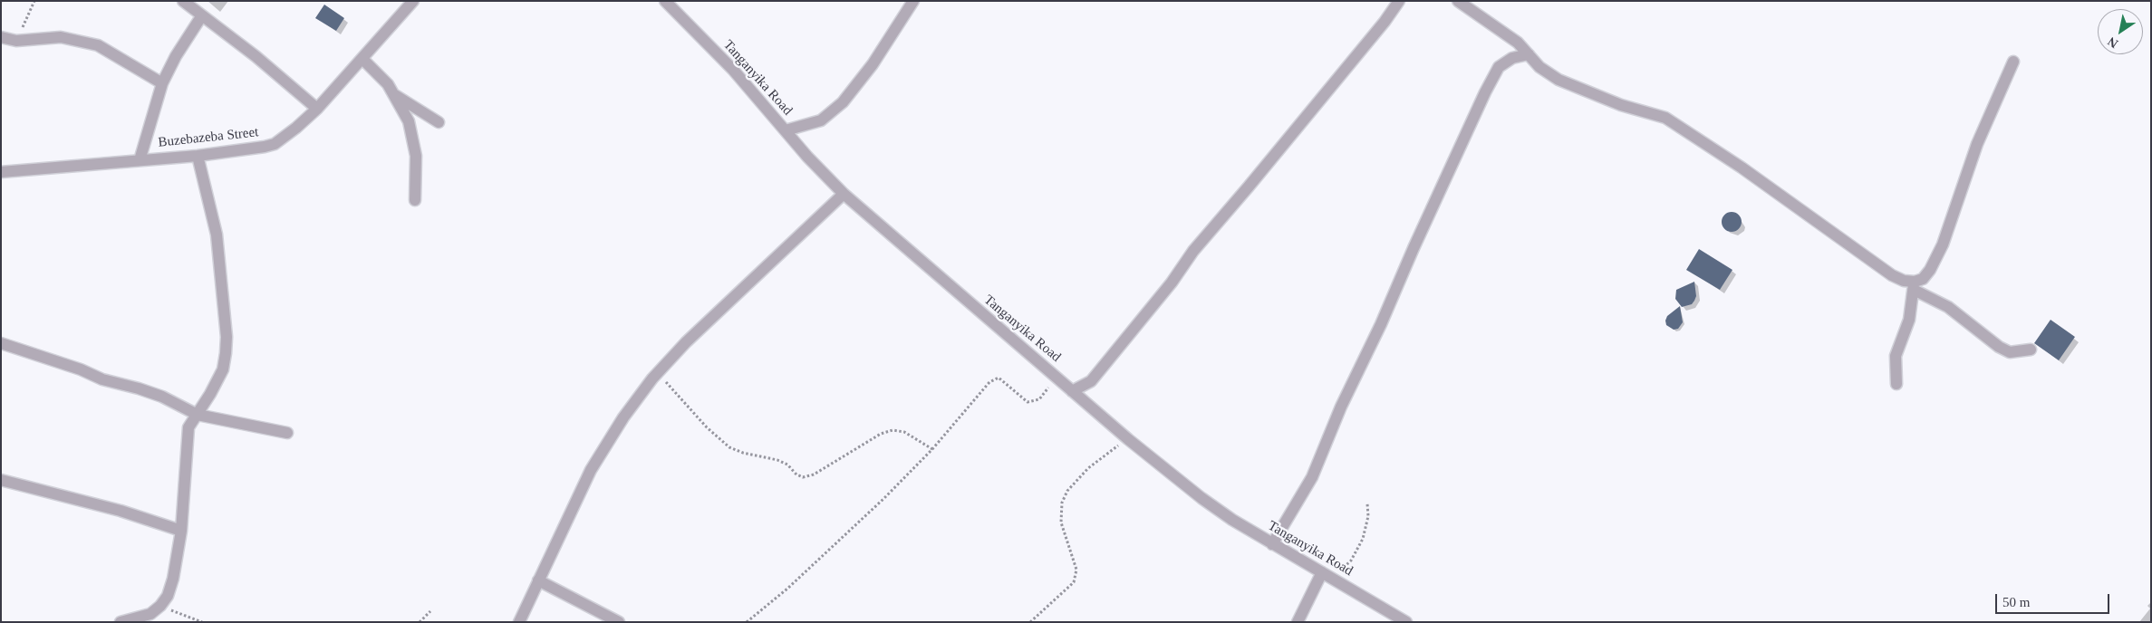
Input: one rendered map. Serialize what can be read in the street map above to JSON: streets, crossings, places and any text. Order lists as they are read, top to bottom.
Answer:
{
  "streets": {
    "street": ["Tanganyika Road", "Buzebazeba Street"]
  },
  "scale_bar": "50 m",
  "north": "bottom left"
}
